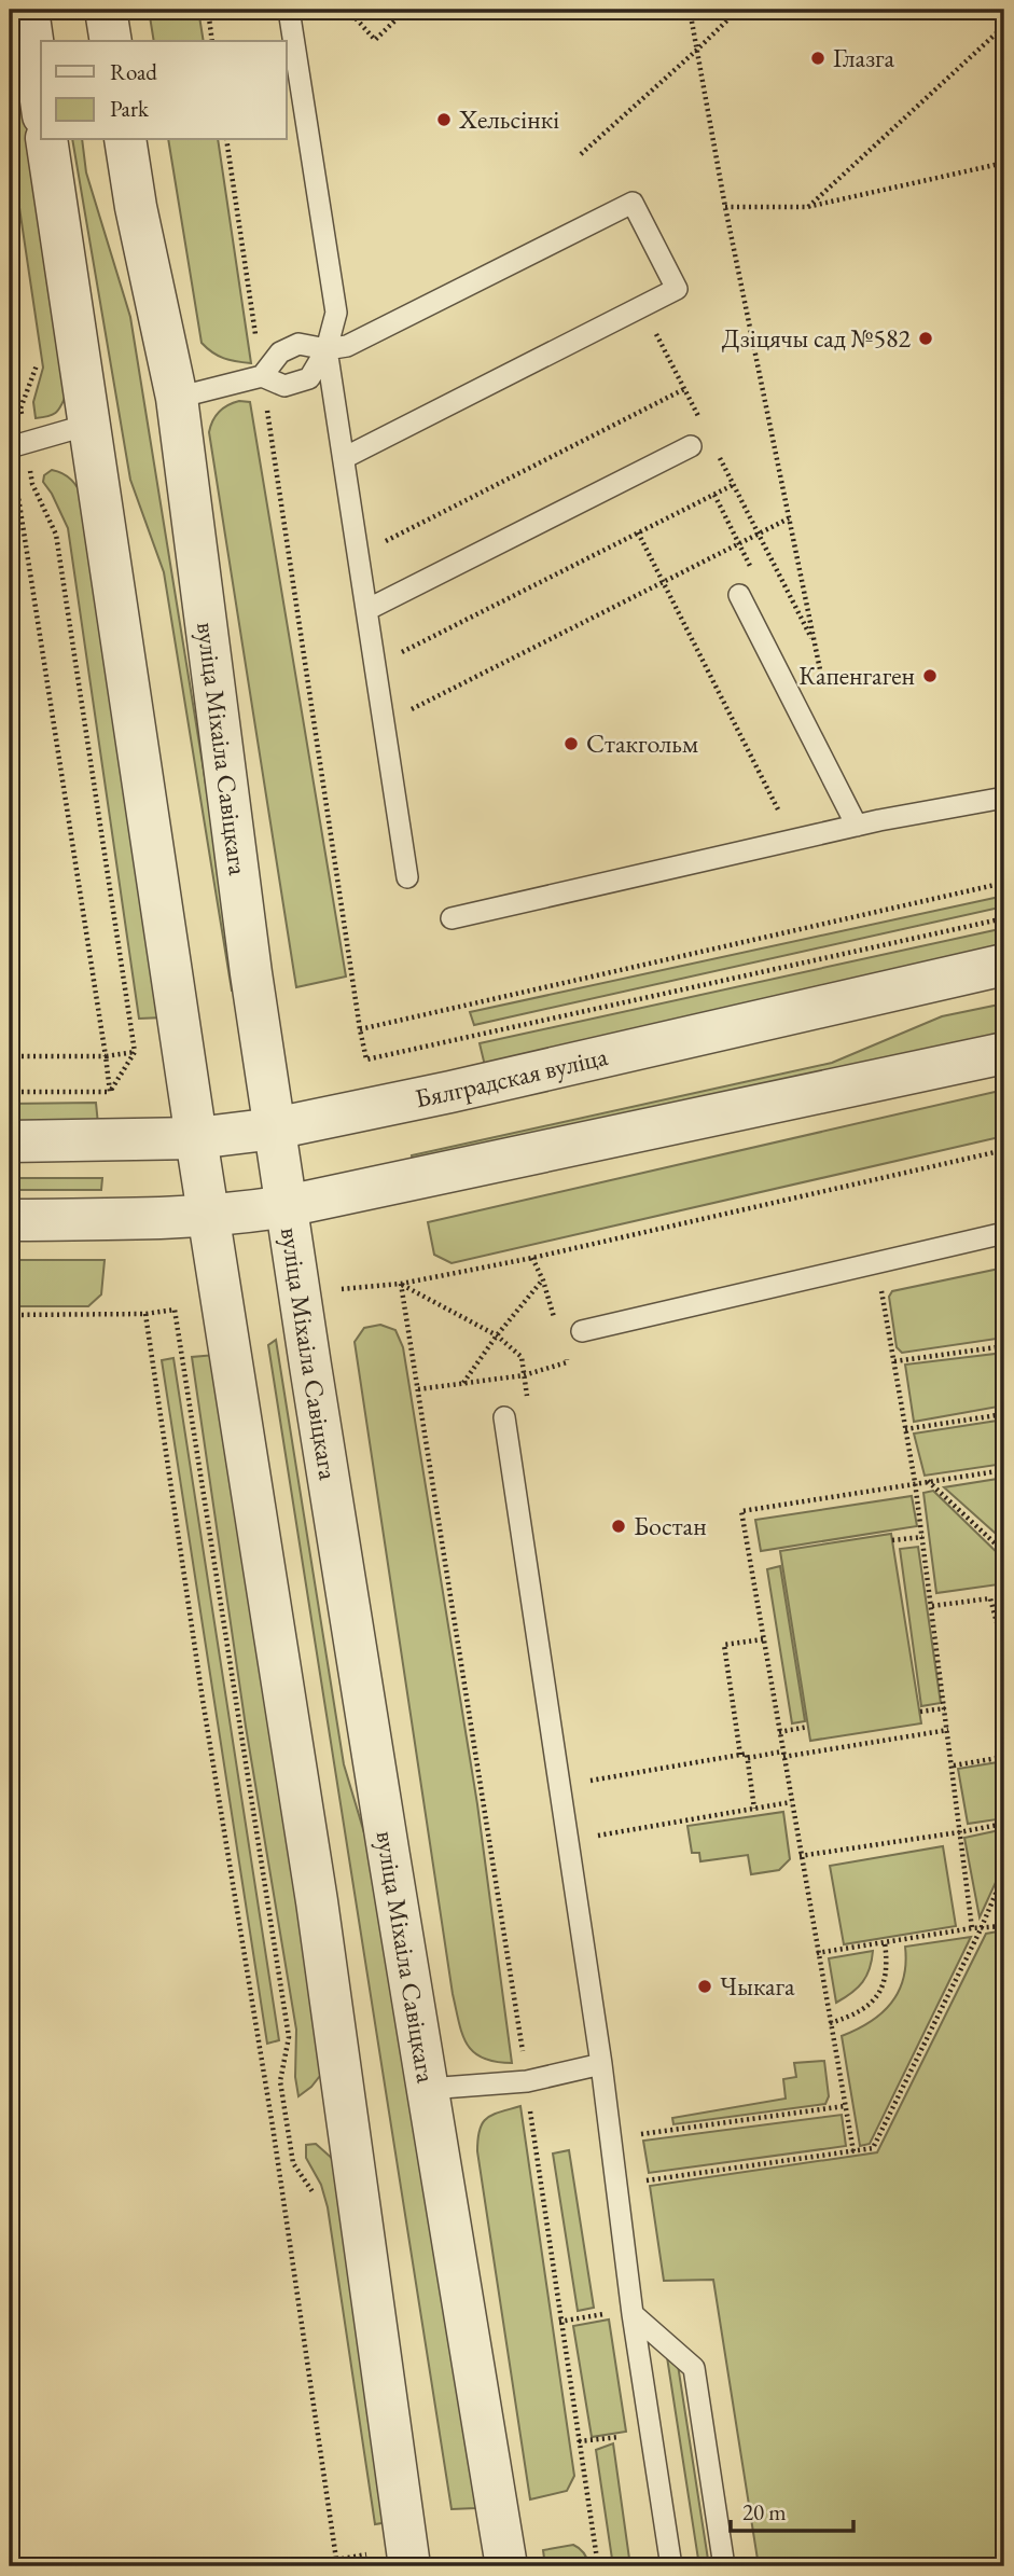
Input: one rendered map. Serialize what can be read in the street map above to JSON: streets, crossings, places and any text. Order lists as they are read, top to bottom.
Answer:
{
  "streets": {
    "street": ["вуліца Міхаіла Савіцкага", "Бялградская вуліца"]
  },
  "crossings": [
    ["вуліца Міхаіла Савіцкага", "Бялградская вуліца"]
  ],
  "places": [
    "Глазга",
    "Хельсінкі",
    "Дзіцячы сад №582",
    "Капенгаген",
    "Стакгольм",
    "Бостан",
    "Чыкага"
  ],
  "legend": ["Road", "Park"],
  "scale_bar": "20 m"
}
